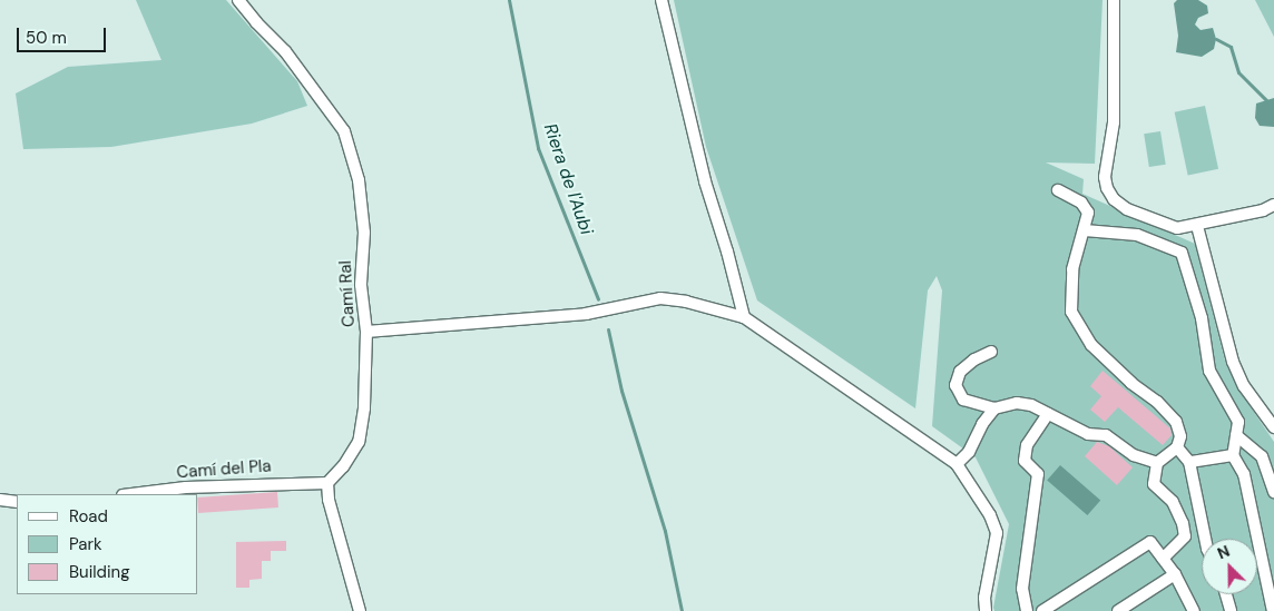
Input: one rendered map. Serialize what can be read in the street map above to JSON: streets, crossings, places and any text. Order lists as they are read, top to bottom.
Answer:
{
  "streets": {
    "street": ["Camí Ral", "Camí del Pla"]
  },
  "crossings": [
    ["Camí Ral", "Camí del Pla"]
  ],
  "water": ["Riera de l'Aubi"],
  "legend": ["Road", "Park", "Building"],
  "scale_bar": "50 m",
  "north": "top left"
}
